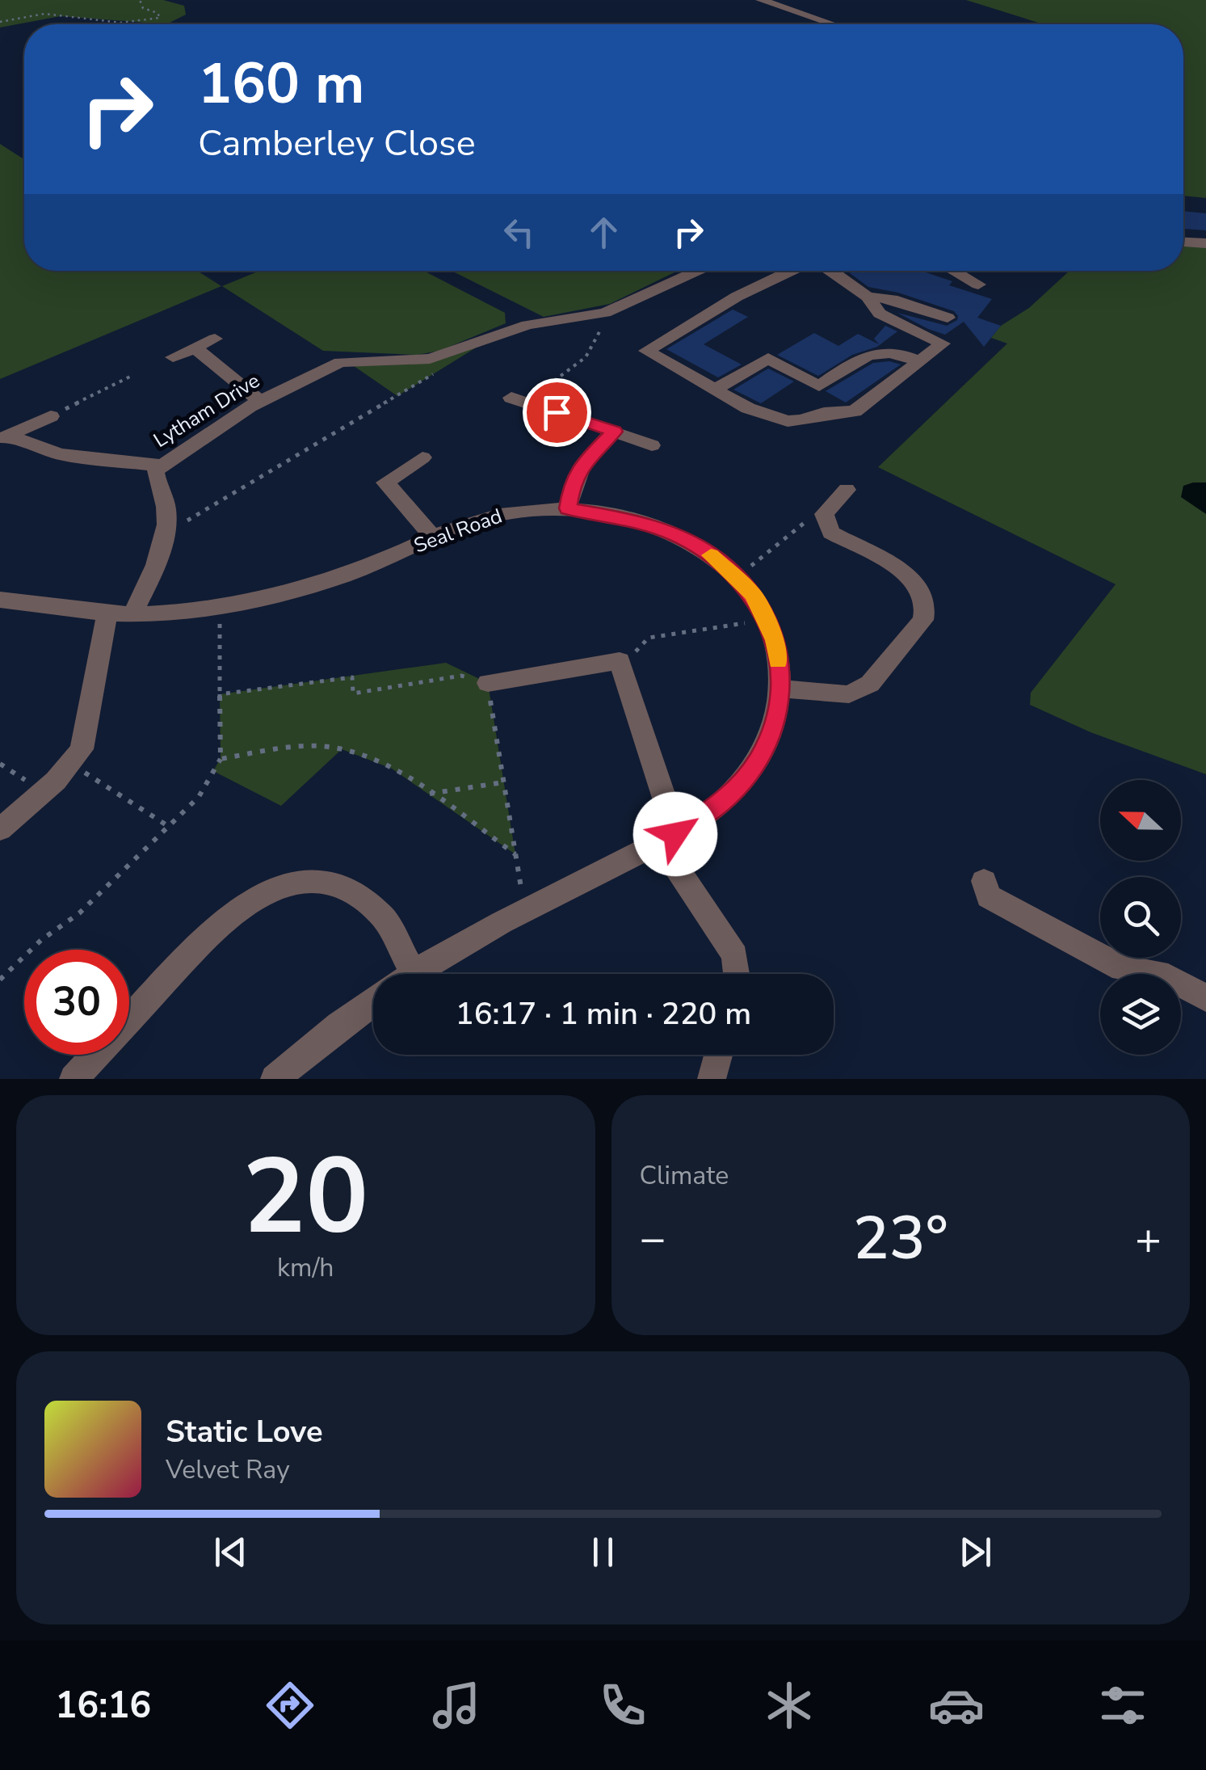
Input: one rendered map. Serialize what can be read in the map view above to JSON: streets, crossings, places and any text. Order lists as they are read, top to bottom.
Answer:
{
  "streets": {
    "street": ["Lytham Drive", "Seal Road"]
  },
  "crossings": [
    ["Lytham Drive", "Seal Road"]
  ],
  "north": "left",
  "page": {
    "turn": ["160 m", "Camberley Close"],
    "limit": "30",
    "trip": "16:17 · 1 min · 220 m",
    "tile": [
      ["20", "km/h"],
      "Climate"
    ],
    "heat": ["−", "23°", "+"],
    "song": ["Static Love", "Velvet Ray"],
    "tabs": "16:16"
  }
}
